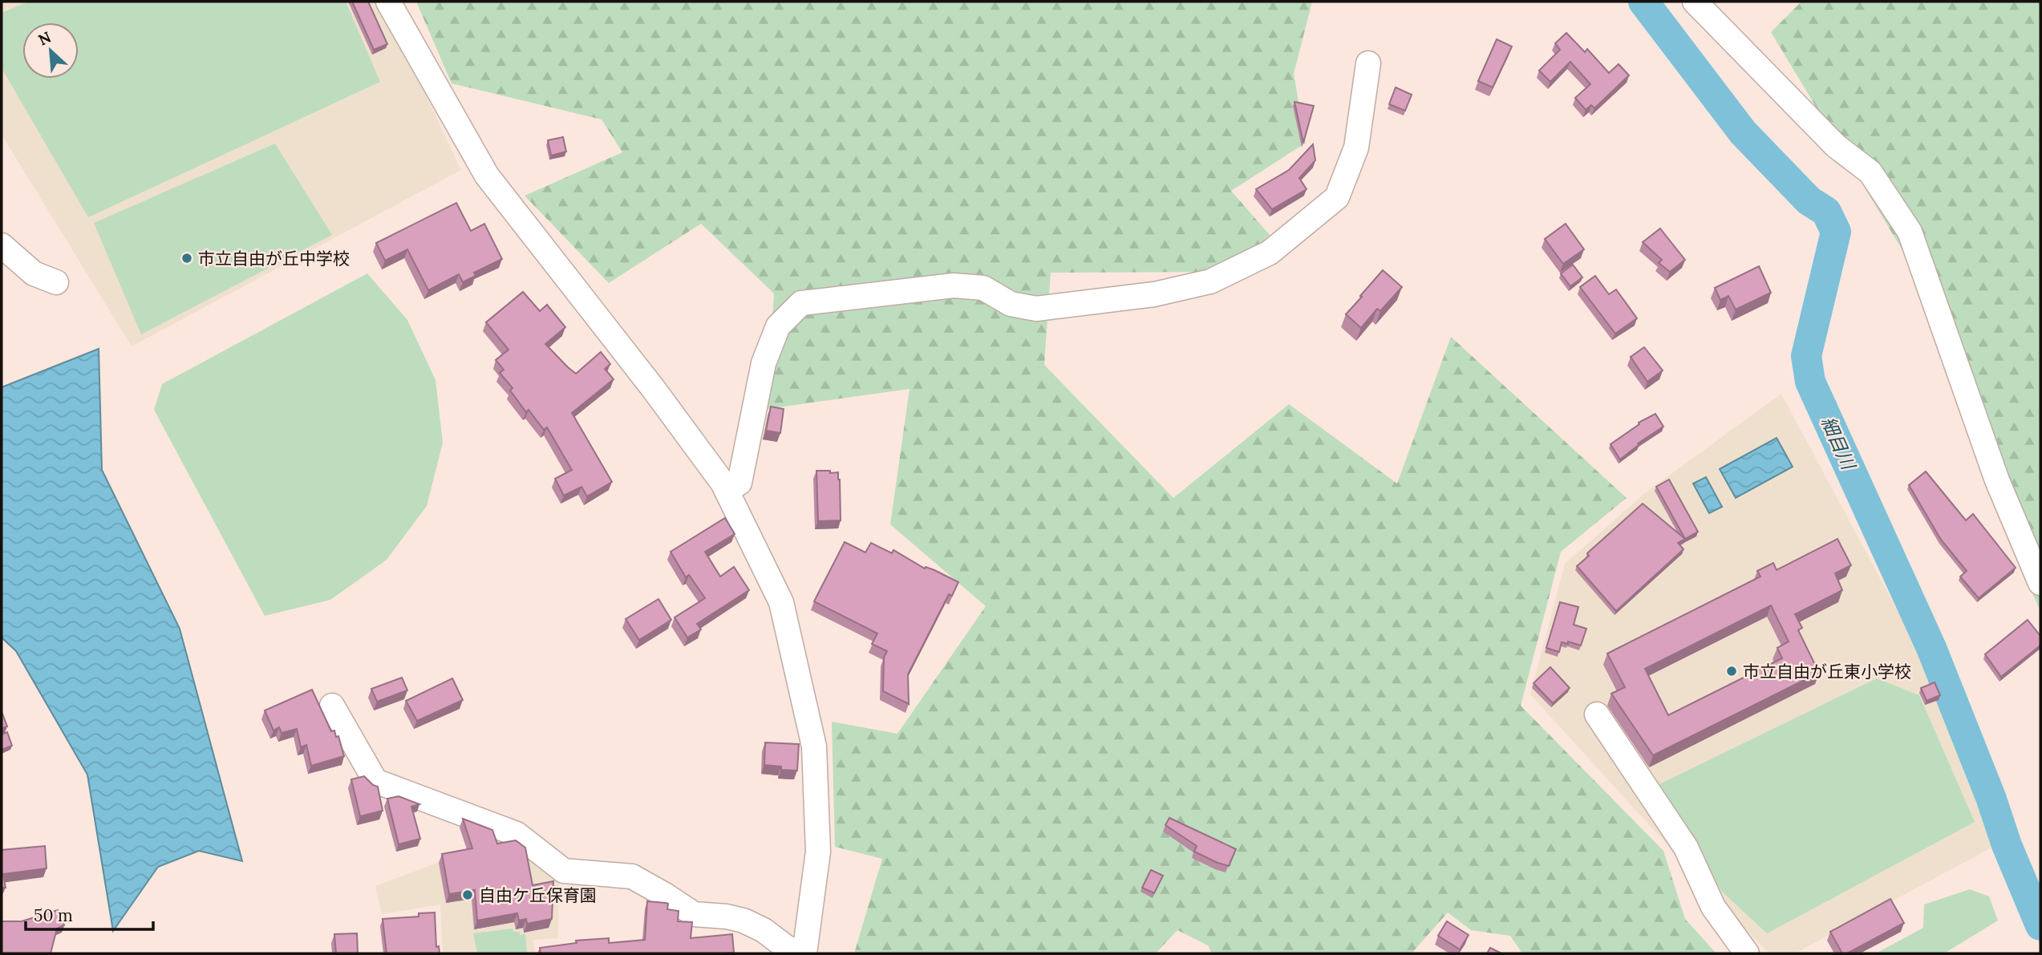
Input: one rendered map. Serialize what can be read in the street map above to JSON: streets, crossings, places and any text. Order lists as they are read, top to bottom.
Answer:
{
  "water": ["細目川"],
  "places": ["市立自由が丘中学校", "市立自由が丘東小学校", "自由ケ丘保育園"],
  "scale_bar": "50 m",
  "north": "top left"
}
